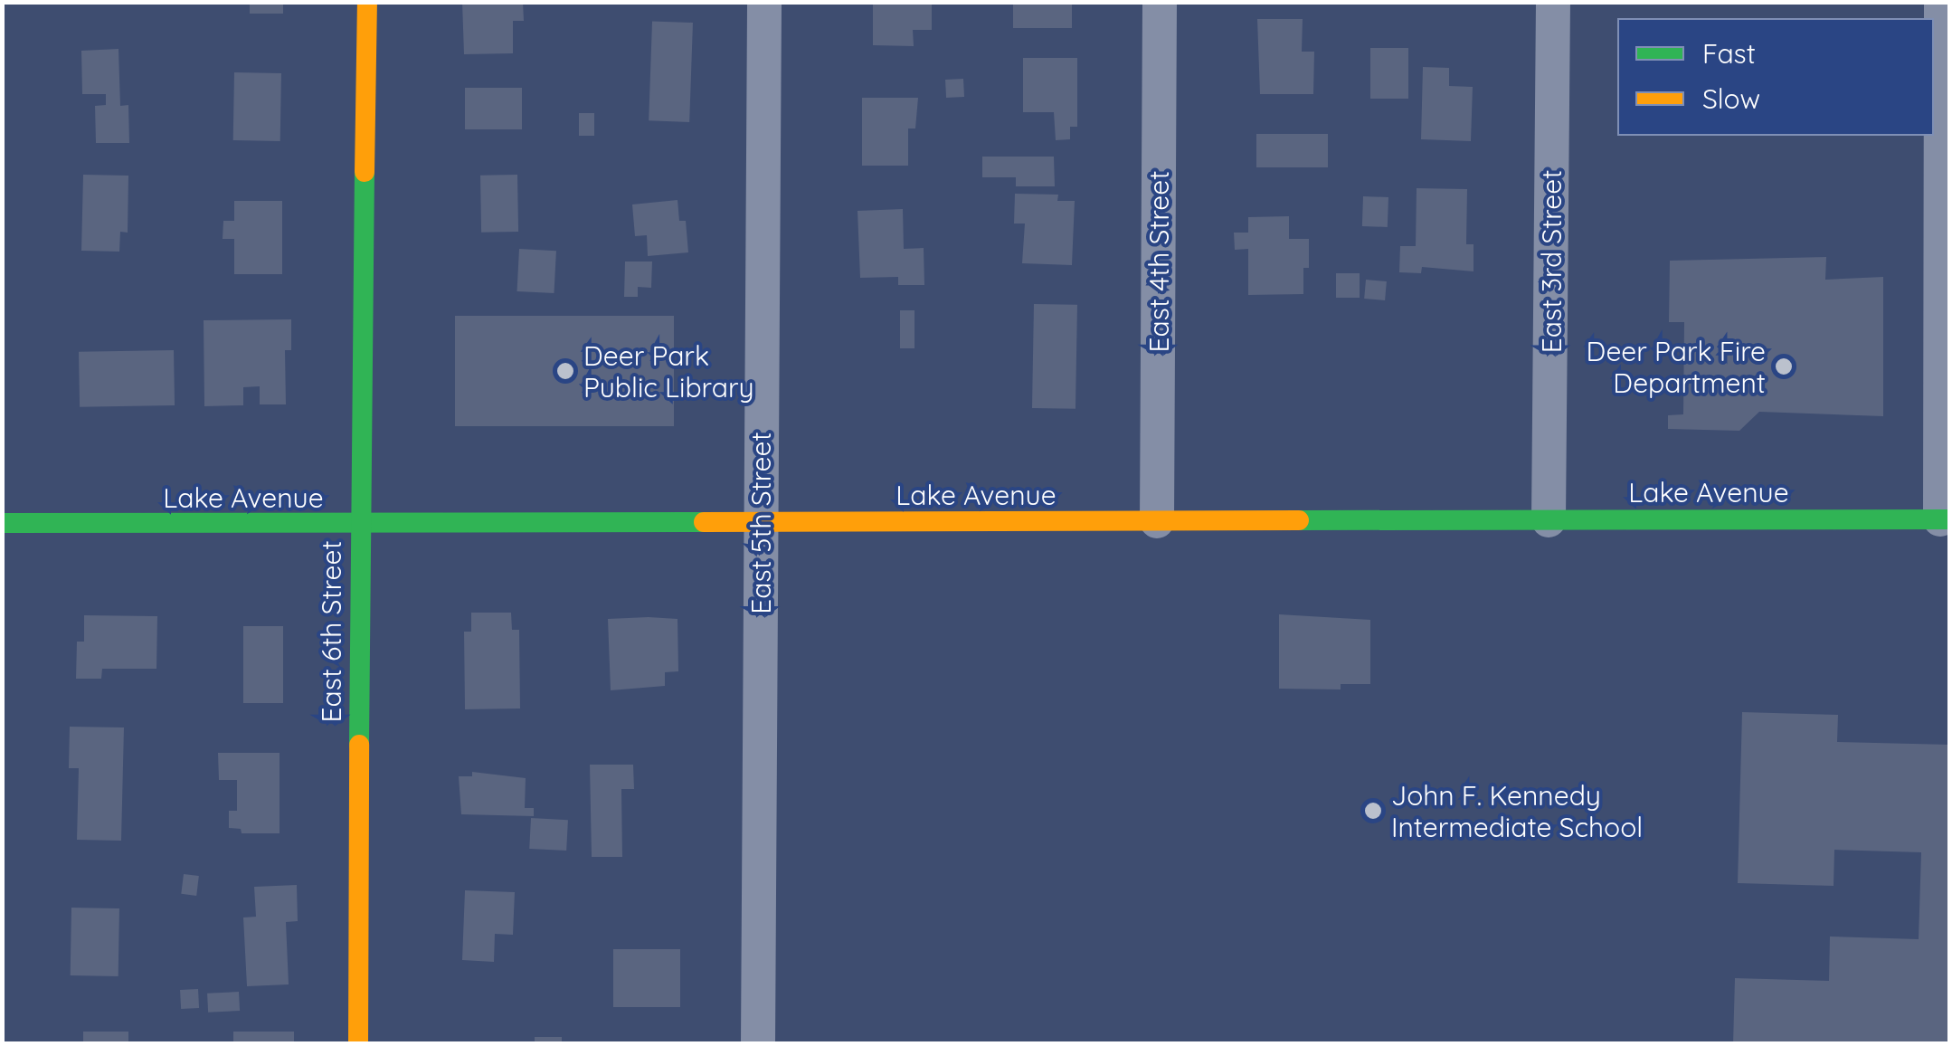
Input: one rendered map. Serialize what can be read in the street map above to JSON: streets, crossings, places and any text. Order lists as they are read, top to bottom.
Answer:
{
  "streets": {
    "street": [
      "East 4th Street",
      "East 3rd Street",
      "Lake Avenue",
      "East 5th Street",
      "East 6th Street"
    ]
  },
  "crossings": [
    ["East 4th Street", "Lake Avenue"],
    ["East 3rd Street", "Lake Avenue"],
    ["Lake Avenue", "East 5th Street"],
    ["Lake Avenue", "East 6th Street"]
  ],
  "places": ["Deer Park Fire Department", "Deer Park Public Library", "John F. Kennedy Intermediate School"],
  "legend": ["Fast", "Slow"]
}
